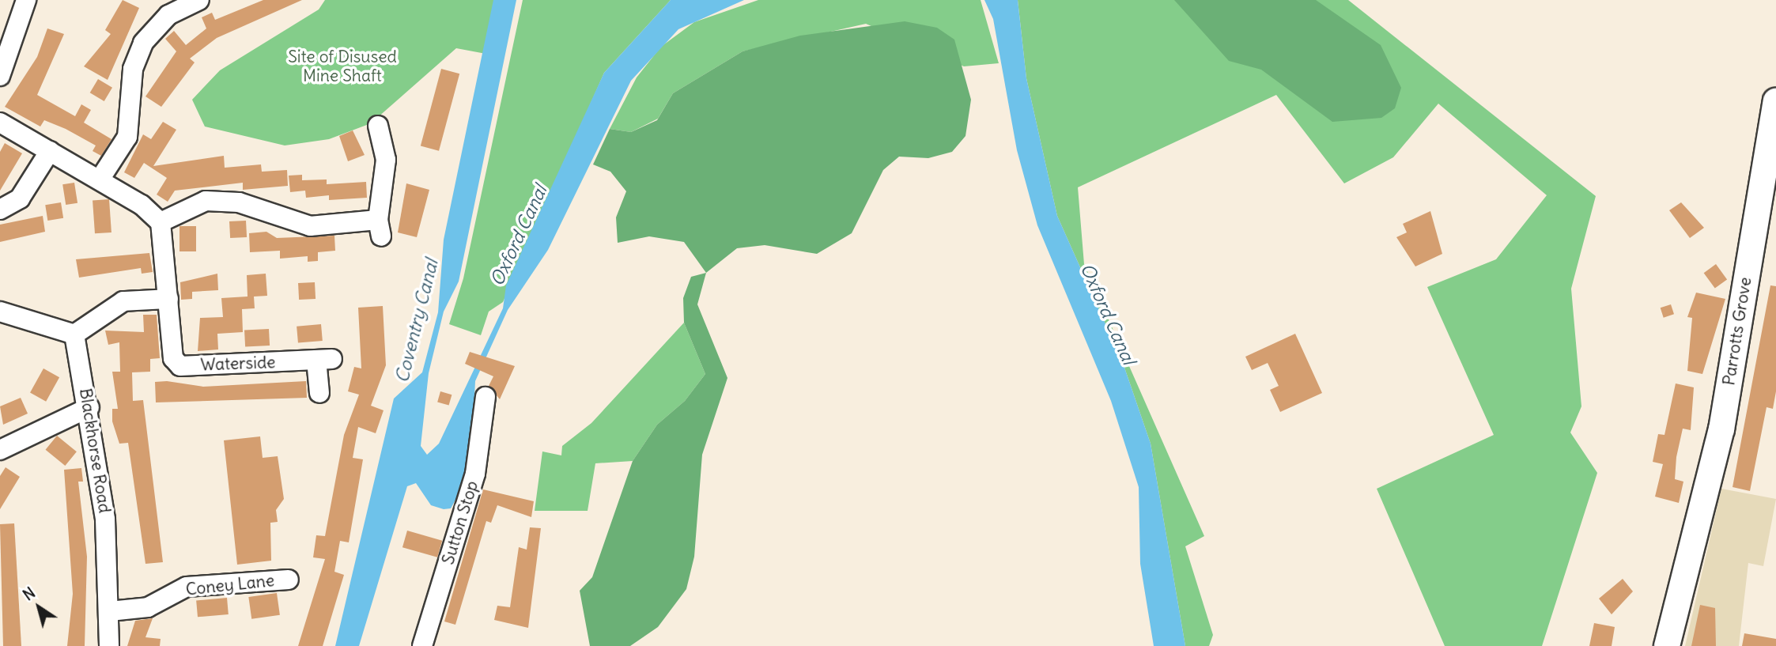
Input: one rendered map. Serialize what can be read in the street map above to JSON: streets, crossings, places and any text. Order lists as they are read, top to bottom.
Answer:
{
  "streets": {
    "main road": ["Parrotts Grove"],
    "street": [
      "Waterside",
      "Blackhorse Road",
      "Sutton Stop",
      "Coney Lane"
    ]
  },
  "crossings": [
    ["Blackhorse Road", "Coney Lane"]
  ],
  "water": ["Oxford Canal", "Coventry Canal"],
  "parks": ["Site of Disused Mine Shaft"],
  "north": "top left"
}
